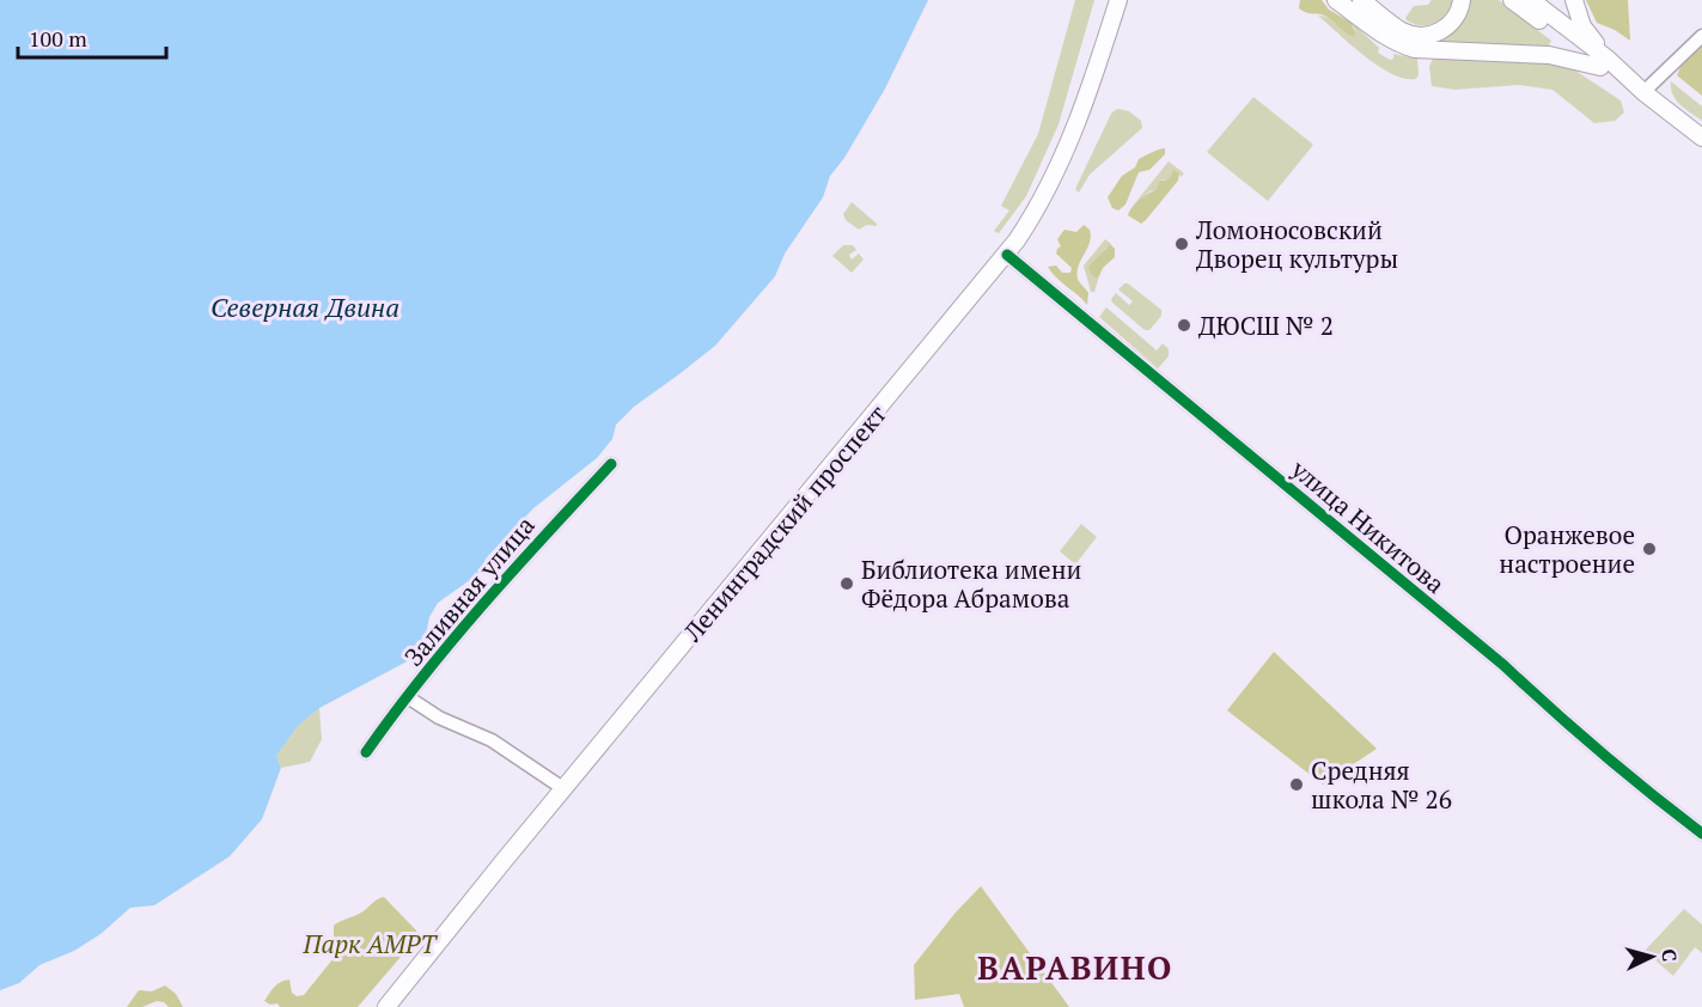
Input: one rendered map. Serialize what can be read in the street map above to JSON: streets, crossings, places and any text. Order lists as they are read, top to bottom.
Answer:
{
  "streets": {
    "main road": ["Ленинградский проспект"],
    "street": ["улица Никитова", "Заливная улица"]
  },
  "crossings": [
    ["Ленинградский проспект", "улица Никитова"],
    ["Ленинградский проспект", "Заливная улица"]
  ],
  "districts": ["ВАРАВИНО"],
  "water": ["Северная Двина"],
  "parks": ["Парк АМРТ"],
  "places": [
    "Ломоносовский Дворец культуры",
    "ДЮСШ № 2",
    "Оранжевое настроение",
    "Библиотека имени Фёдора Абрамова",
    "Средняя школа № 26"
  ],
  "scale_bar": "100 m",
  "north": "right"
}
